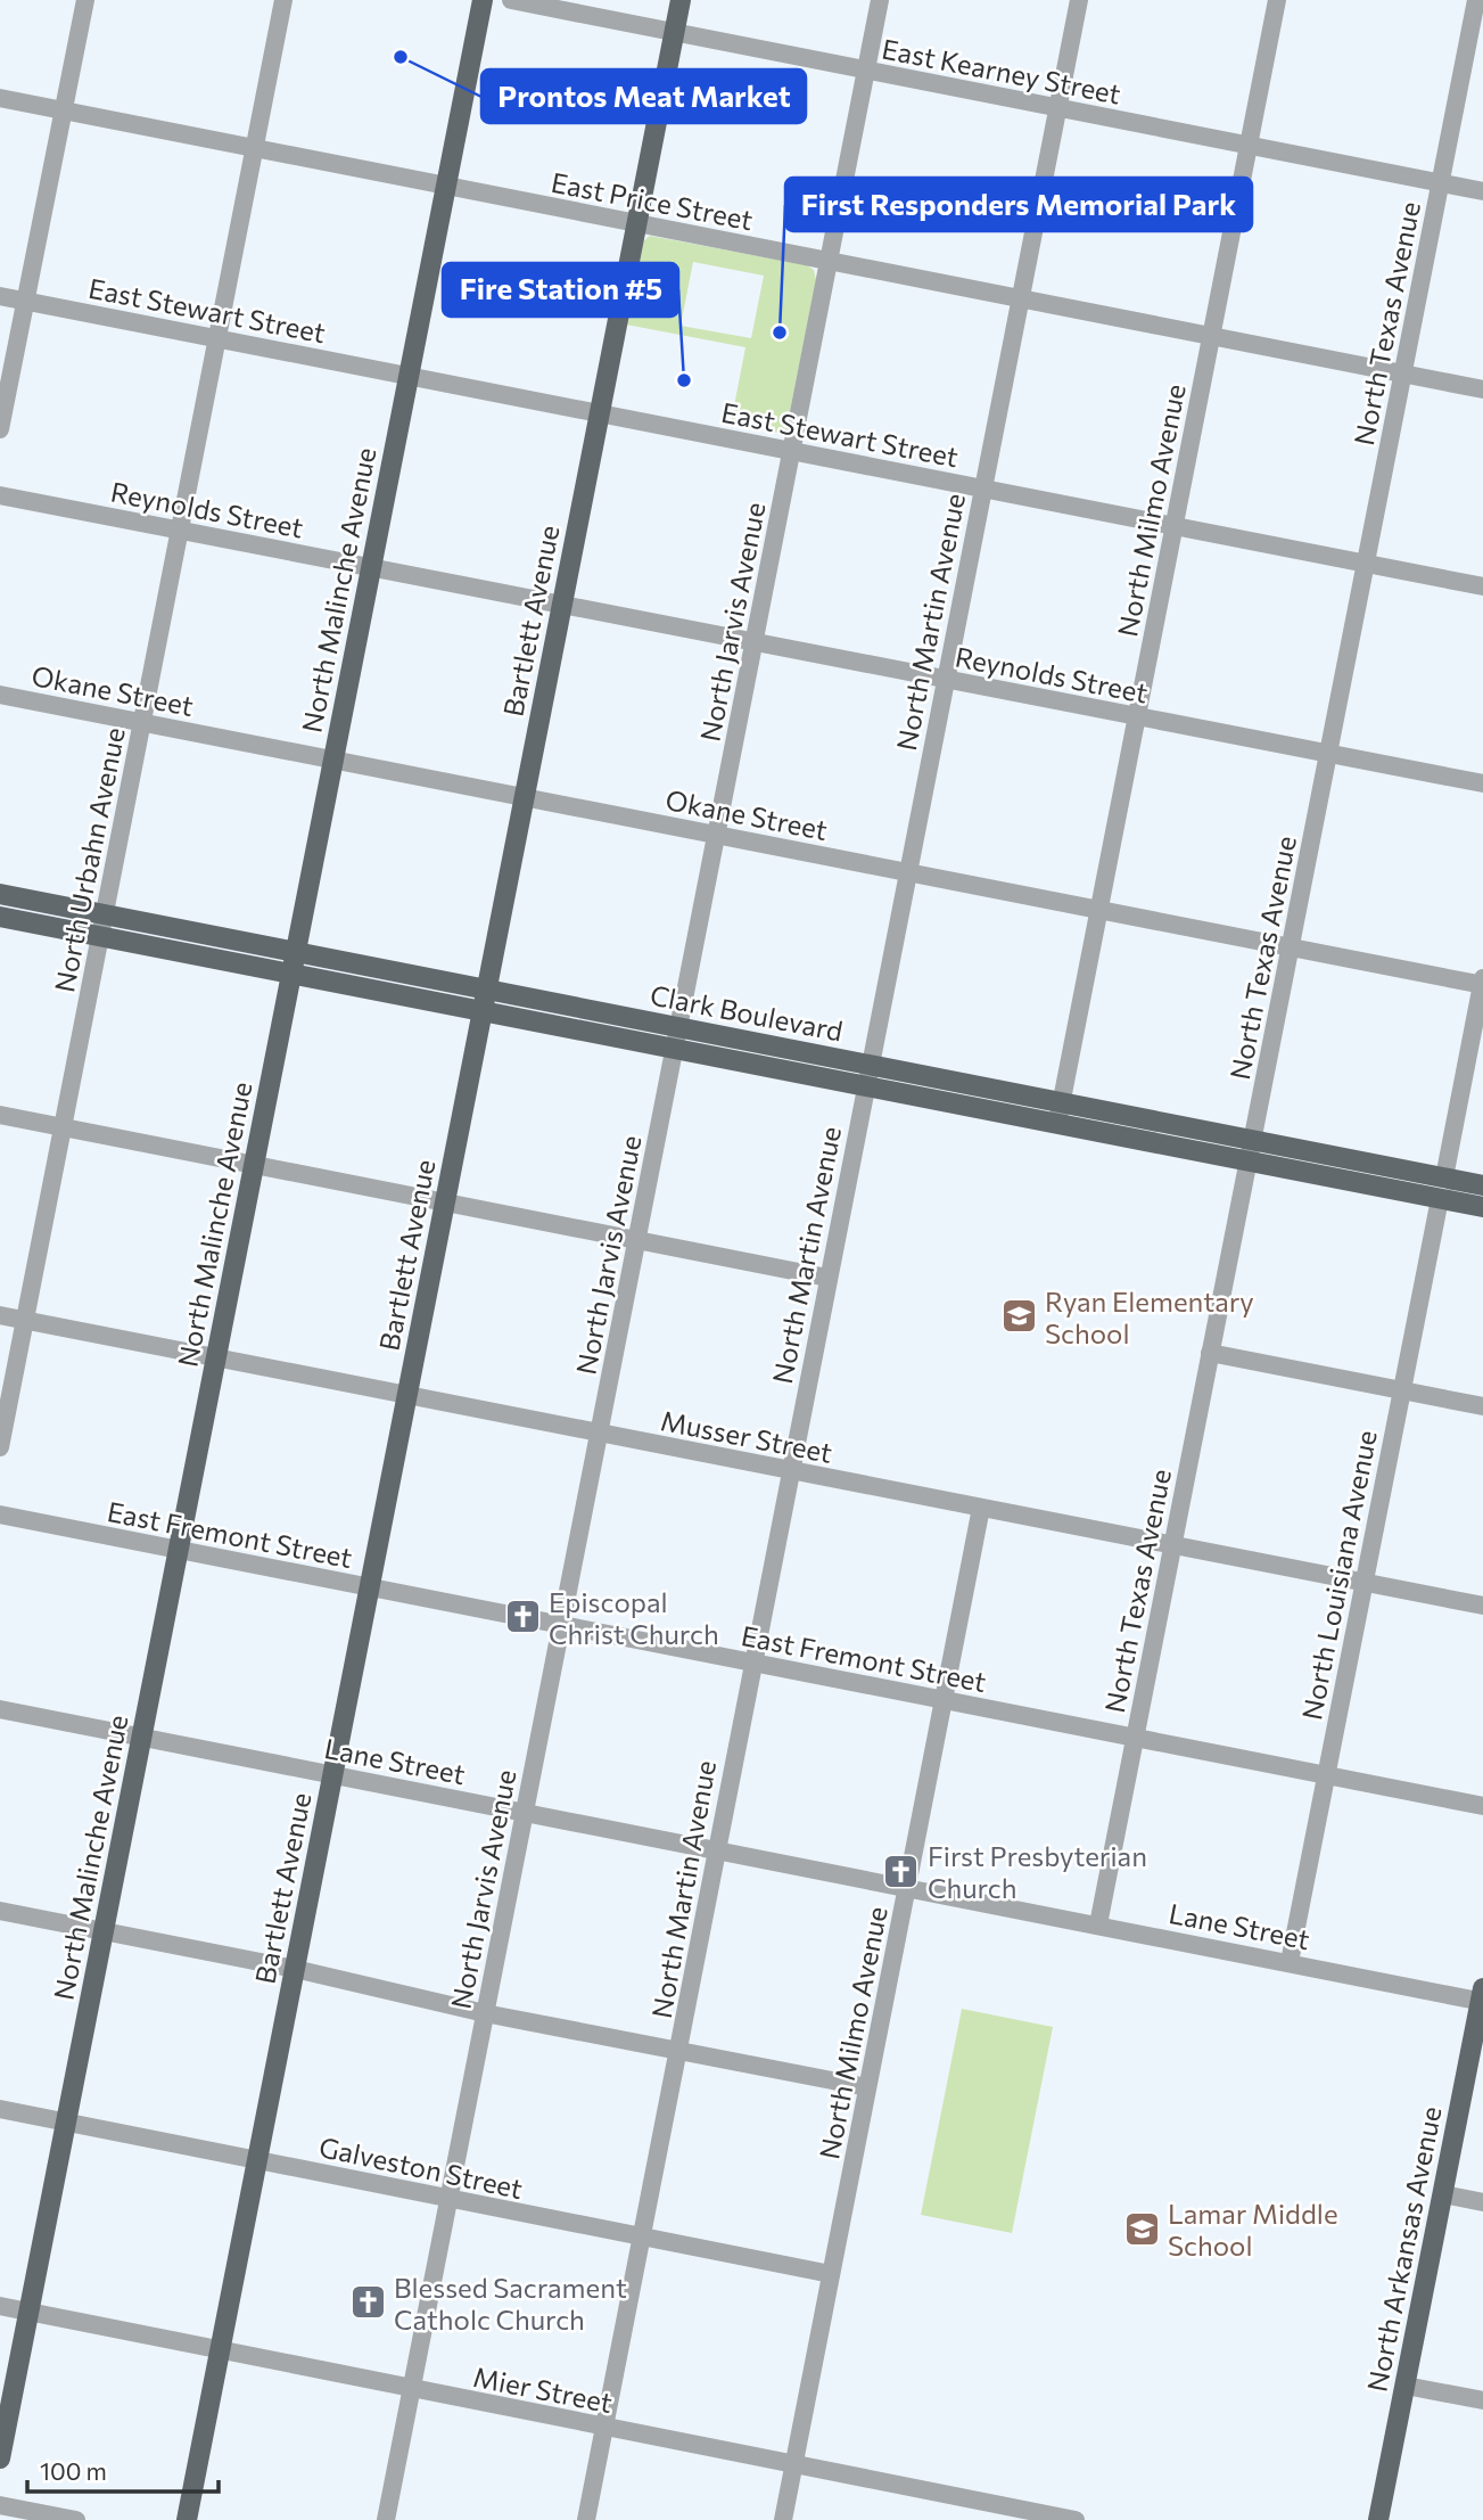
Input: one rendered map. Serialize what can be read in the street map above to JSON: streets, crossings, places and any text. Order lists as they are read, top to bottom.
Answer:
{
  "streets": {
    "main road": [
      "North Malinche Avenue",
      "Bartlett Avenue",
      "Clark Boulevard",
      "North Arkansas Avenue"
    ],
    "street": [
      "East Kearney Street",
      "East Price Street",
      "East Stewart Street",
      "North Texas Avenue",
      "Reynolds Street",
      "North Milmo Avenue",
      "North Jarvis Avenue",
      "North Martin Avenue",
      "Okane Street",
      "North Urbahn Avenue",
      "Musser Street",
      "East Fremont Street",
      "North Louisiana Avenue",
      "Lane Street",
      "Galveston Street",
      "Mier Street"
    ]
  },
  "crossings": [
    ["East Kearney Street", "North Texas Avenue"],
    ["East Kearney Street", "North Milmo Avenue"],
    ["East Kearney Street", "Bartlett Avenue"],
    ["East Kearney Street", "North Jarvis Avenue"],
    ["East Kearney Street", "North Martin Avenue"],
    ["East Price Street", "North Texas Avenue"],
    ["East Price Street", "North Milmo Avenue"],
    ["East Price Street", "North Malinche Avenue"],
    ["East Price Street", "Bartlett Avenue"],
    ["East Price Street", "North Jarvis Avenue"],
    ["East Price Street", "North Martin Avenue"],
    ["East Price Street", "North Urbahn Avenue"],
    ["East Stewart Street", "North Texas Avenue"],
    ["East Stewart Street", "North Milmo Avenue"],
    ["East Stewart Street", "North Malinche Avenue"],
    ["East Stewart Street", "Bartlett Avenue"],
    ["East Stewart Street", "North Jarvis Avenue"],
    ["East Stewart Street", "North Martin Avenue"],
    ["East Stewart Street", "North Urbahn Avenue"],
    ["North Texas Avenue", "Reynolds Street"],
    ["North Texas Avenue", "Okane Street"],
    ["North Texas Avenue", "Clark Boulevard"],
    ["North Texas Avenue", "Musser Street"],
    ["North Texas Avenue", "East Fremont Street"],
    ["North Texas Avenue", "Lane Street"],
    ["Reynolds Street", "North Milmo Avenue"],
    ["Reynolds Street", "North Malinche Avenue"],
    ["Reynolds Street", "Bartlett Avenue"],
    ["Reynolds Street", "North Jarvis Avenue"],
    ["Reynolds Street", "North Martin Avenue"],
    ["Reynolds Street", "North Urbahn Avenue"],
    ["North Milmo Avenue", "Okane Street"],
    ["North Milmo Avenue", "Clark Boulevard"],
    ["North Milmo Avenue", "Musser Street"],
    ["North Milmo Avenue", "East Fremont Street"],
    ["North Milmo Avenue", "Lane Street"],
    ["North Milmo Avenue", "Galveston Street"],
    ["North Milmo Avenue", "Mier Street"],
    ["North Malinche Avenue", "Okane Street"],
    ["North Malinche Avenue", "Clark Boulevard"],
    ["North Malinche Avenue", "Musser Street"],
    ["North Malinche Avenue", "East Fremont Street"],
    ["North Malinche Avenue", "Lane Street"],
    ["North Malinche Avenue", "Galveston Street"],
    ["North Malinche Avenue", "Mier Street"],
    ["Bartlett Avenue", "Okane Street"],
    ["Bartlett Avenue", "Clark Boulevard"],
    ["Bartlett Avenue", "Musser Street"],
    ["Bartlett Avenue", "East Fremont Street"],
    ["Bartlett Avenue", "Lane Street"],
    ["Bartlett Avenue", "Galveston Street"],
    ["Bartlett Avenue", "Mier Street"],
    ["North Jarvis Avenue", "Okane Street"],
    ["North Jarvis Avenue", "Clark Boulevard"],
    ["North Jarvis Avenue", "Musser Street"],
    ["North Jarvis Avenue", "East Fremont Street"],
    ["North Jarvis Avenue", "Lane Street"],
    ["North Jarvis Avenue", "Galveston Street"],
    ["North Jarvis Avenue", "Mier Street"],
    ["North Martin Avenue", "Okane Street"],
    ["North Martin Avenue", "Clark Boulevard"],
    ["North Martin Avenue", "Musser Street"],
    ["North Martin Avenue", "East Fremont Street"],
    ["North Martin Avenue", "Lane Street"],
    ["North Martin Avenue", "Galveston Street"],
    ["North Martin Avenue", "Mier Street"],
    ["Okane Street", "North Urbahn Avenue"],
    ["North Urbahn Avenue", "Clark Boulevard"],
    ["North Urbahn Avenue", "Musser Street"],
    ["Clark Boulevard", "North Louisiana Avenue"],
    ["Musser Street", "North Louisiana Avenue"],
    ["East Fremont Street", "North Louisiana Avenue"],
    ["North Louisiana Avenue", "Lane Street"],
    ["Lane Street", "North Arkansas Avenue"]
  ],
  "places": {
    "other": ["Prontos Meat Market", "First Responders Memorial Park", "Fire Station #5"],
    "school or university": ["Ryan Elementary School", "Lamar Middle School"],
    "church": ["Episcopal Christ Church", "First Presbyterian Church", "Blessed Sacrament Catholc Church"]
  },
  "scale_bar": "100 m"
}
